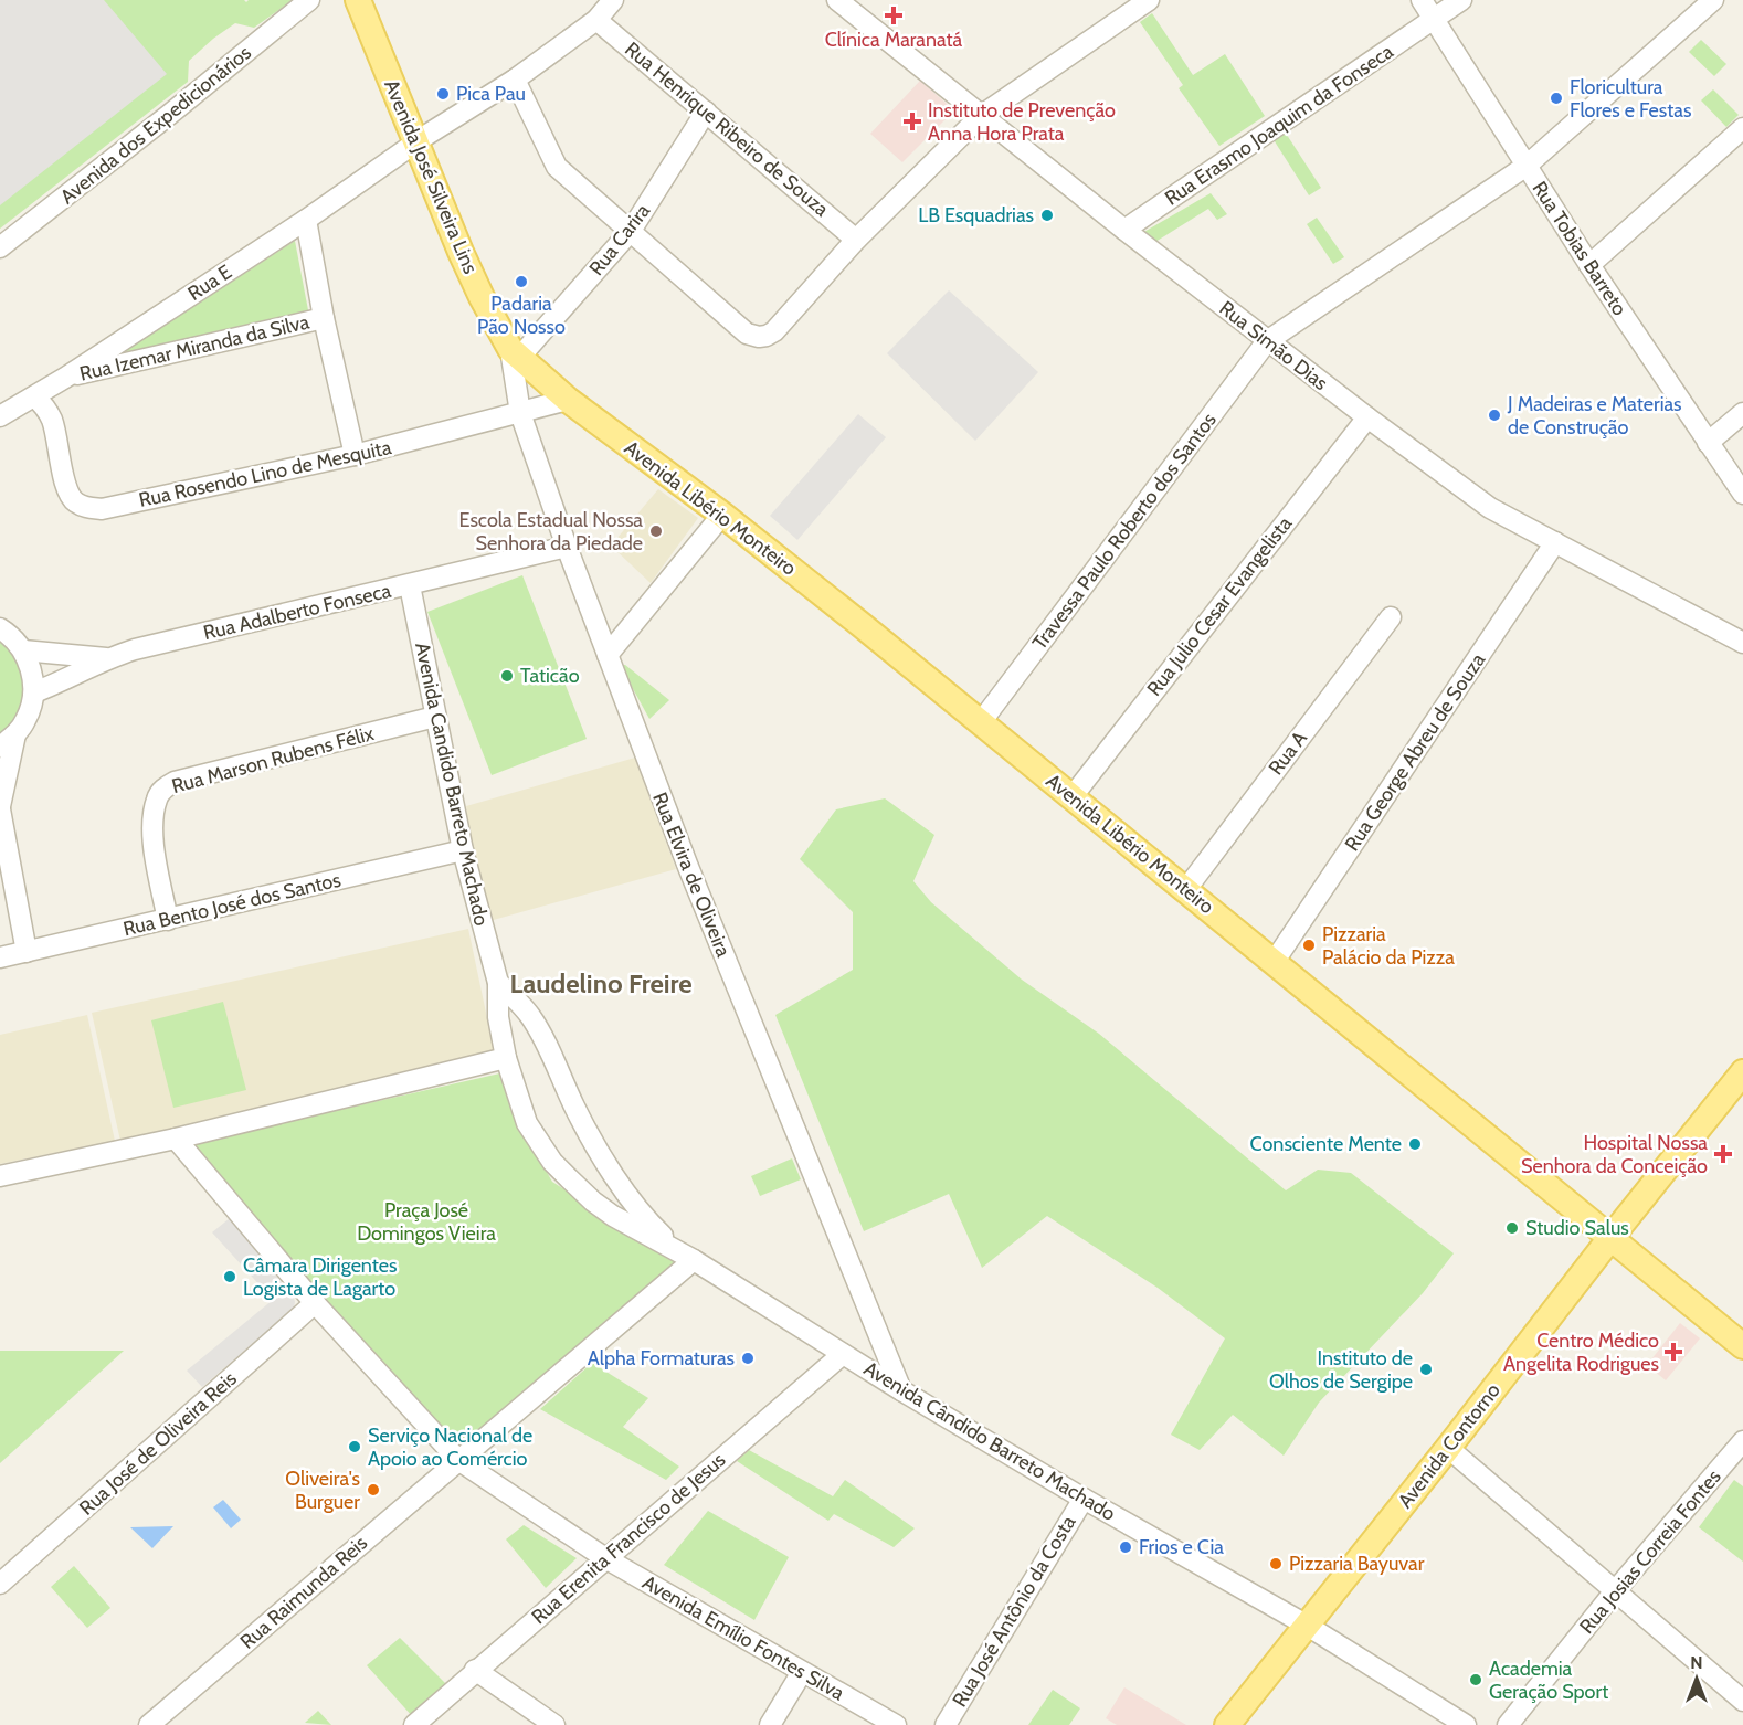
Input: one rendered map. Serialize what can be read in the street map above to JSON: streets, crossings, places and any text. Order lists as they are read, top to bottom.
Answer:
{
  "streets": {
    "main road": ["Avenida José Silveira Lins", "Avenida Libério Monteiro", "Avenida Contorno"],
    "street": [
      "Avenida dos Expedicionários",
      "Rua Erasmo Joaquim da Fonseca",
      "Rua Henrique Ribeiro de Souza",
      "Rua Carira",
      "Rua Tobias Barreto",
      "Rua E",
      "Rua Simão Dias",
      "Rua Izemar Miranda da Silva",
      "Rua Rosendo Lino de Mesquita",
      "Travessa Paulo Roberto dos Santos",
      "Rua Julio Cesar Evangelista",
      "Rua Adalberto Fonseca",
      "Rua George Abreu de Souza",
      "Rua A",
      "Rua Marson Rubens Félix",
      "Avenida Candido Barreto Machado",
      "Rua Elvira de Oliveira",
      "Rua Bento José dos Santos",
      "Avenida Cândido Barreto Machado",
      "Rua José de Oliveira Reis",
      "Rua Erenita Francisco de Jesus",
      "Rua Josias Correia Fontes",
      "Rua Raimunda Reis",
      "Rua José Antônio da Costa",
      "Avenida Emílio Fontes Silva"
    ]
  },
  "crossings": [
    ["Rua Erasmo Joaquim da Fonseca", "Rua Tobias Barreto"],
    ["Rua Erasmo Joaquim da Fonseca", "Rua Simão Dias"],
    ["Rua Henrique Ribeiro de Souza", "Rua Carira"],
    ["Rua Henrique Ribeiro de Souza", "Rua E"],
    ["Avenida José Silveira Lins", "Rua Carira"],
    ["Avenida José Silveira Lins", "Rua E"],
    ["Avenida José Silveira Lins", "Avenida Libério Monteiro"],
    ["Avenida José Silveira Lins", "Rua Elvira de Oliveira"],
    ["Rua Carira", "Avenida Libério Monteiro"],
    ["Rua Carira", "Rua Elvira de Oliveira"],
    ["Rua Tobias Barreto", "Travessa Paulo Roberto dos Santos"],
    ["Rua E", "Rua Izemar Miranda da Silva"],
    ["Rua E", "Rua Rosendo Lino de Mesquita"],
    ["Rua Simão Dias", "Travessa Paulo Roberto dos Santos"],
    ["Rua Simão Dias", "Rua Julio Cesar Evangelista"],
    ["Rua Simão Dias", "Rua George Abreu de Souza"],
    ["Rua Rosendo Lino de Mesquita", "Avenida Libério Monteiro"],
    ["Rua Rosendo Lino de Mesquita", "Rua Elvira de Oliveira"],
    ["Avenida Libério Monteiro", "Travessa Paulo Roberto dos Santos"],
    ["Avenida Libério Monteiro", "Rua Julio Cesar Evangelista"],
    ["Avenida Libério Monteiro", "Rua George Abreu de Souza"],
    ["Avenida Libério Monteiro", "Rua A"],
    ["Avenida Libério Monteiro", "Rua Elvira de Oliveira"],
    ["Avenida Libério Monteiro", "Avenida Contorno"],
    ["Rua Adalberto Fonseca", "Avenida Candido Barreto Machado"],
    ["Rua Adalberto Fonseca", "Rua Elvira de Oliveira"],
    ["Rua Marson Rubens Félix", "Avenida Candido Barreto Machado"],
    ["Rua Marson Rubens Félix", "Rua Bento José dos Santos"],
    ["Avenida Candido Barreto Machado", "Rua Bento José dos Santos"],
    ["Rua Elvira de Oliveira", "Avenida Cândido Barreto Machado"],
    ["Avenida Cândido Barreto Machado", "Avenida Contorno"],
    ["Avenida Cândido Barreto Machado", "Rua Erenita Francisco de Jesus"],
    ["Avenida Cândido Barreto Machado", "Rua José Antônio da Costa"],
    ["Rua Erenita Francisco de Jesus", "Avenida Emílio Fontes Silva"],
    ["Rua Raimunda Reis", "Avenida Emílio Fontes Silva"]
  ],
  "districts": ["Laudelino Freire"],
  "parks": ["Praça José Domingos Vieira"],
  "places": {
    "health": [
      "Clínica Maranatá",
      "Instituto de Prevenção Anna Hora Prata",
      "Hospital Nossa Senhora da Conceição",
      "Centro Médico Angelita Rodrigues"
    ],
    "other": [
      "Pica Pau",
      "Floricultura Flores e Festas",
      "LB Esquadrias",
      "Padaria Pão Nosso",
      "J Madeiras e Materias de Construção",
      "Escola Estadual Nossa Senhora da Piedade",
      "Taticão",
      "Pizzaria Palácio da Pizza",
      "Consciente Mente",
      "Studio Salus",
      "Câmara Dirigentes Logista de Lagarto",
      "Alpha Formaturas",
      "Instituto de Olhos de Sergipe",
      "Serviço Nacional de Apoio ao Comércio",
      "Oliveira's Burguer",
      "Frios e Cia",
      "Pizzaria Bayuvar",
      "Academia Geração Sport"
    ]
  },
  "north": "top"
}
